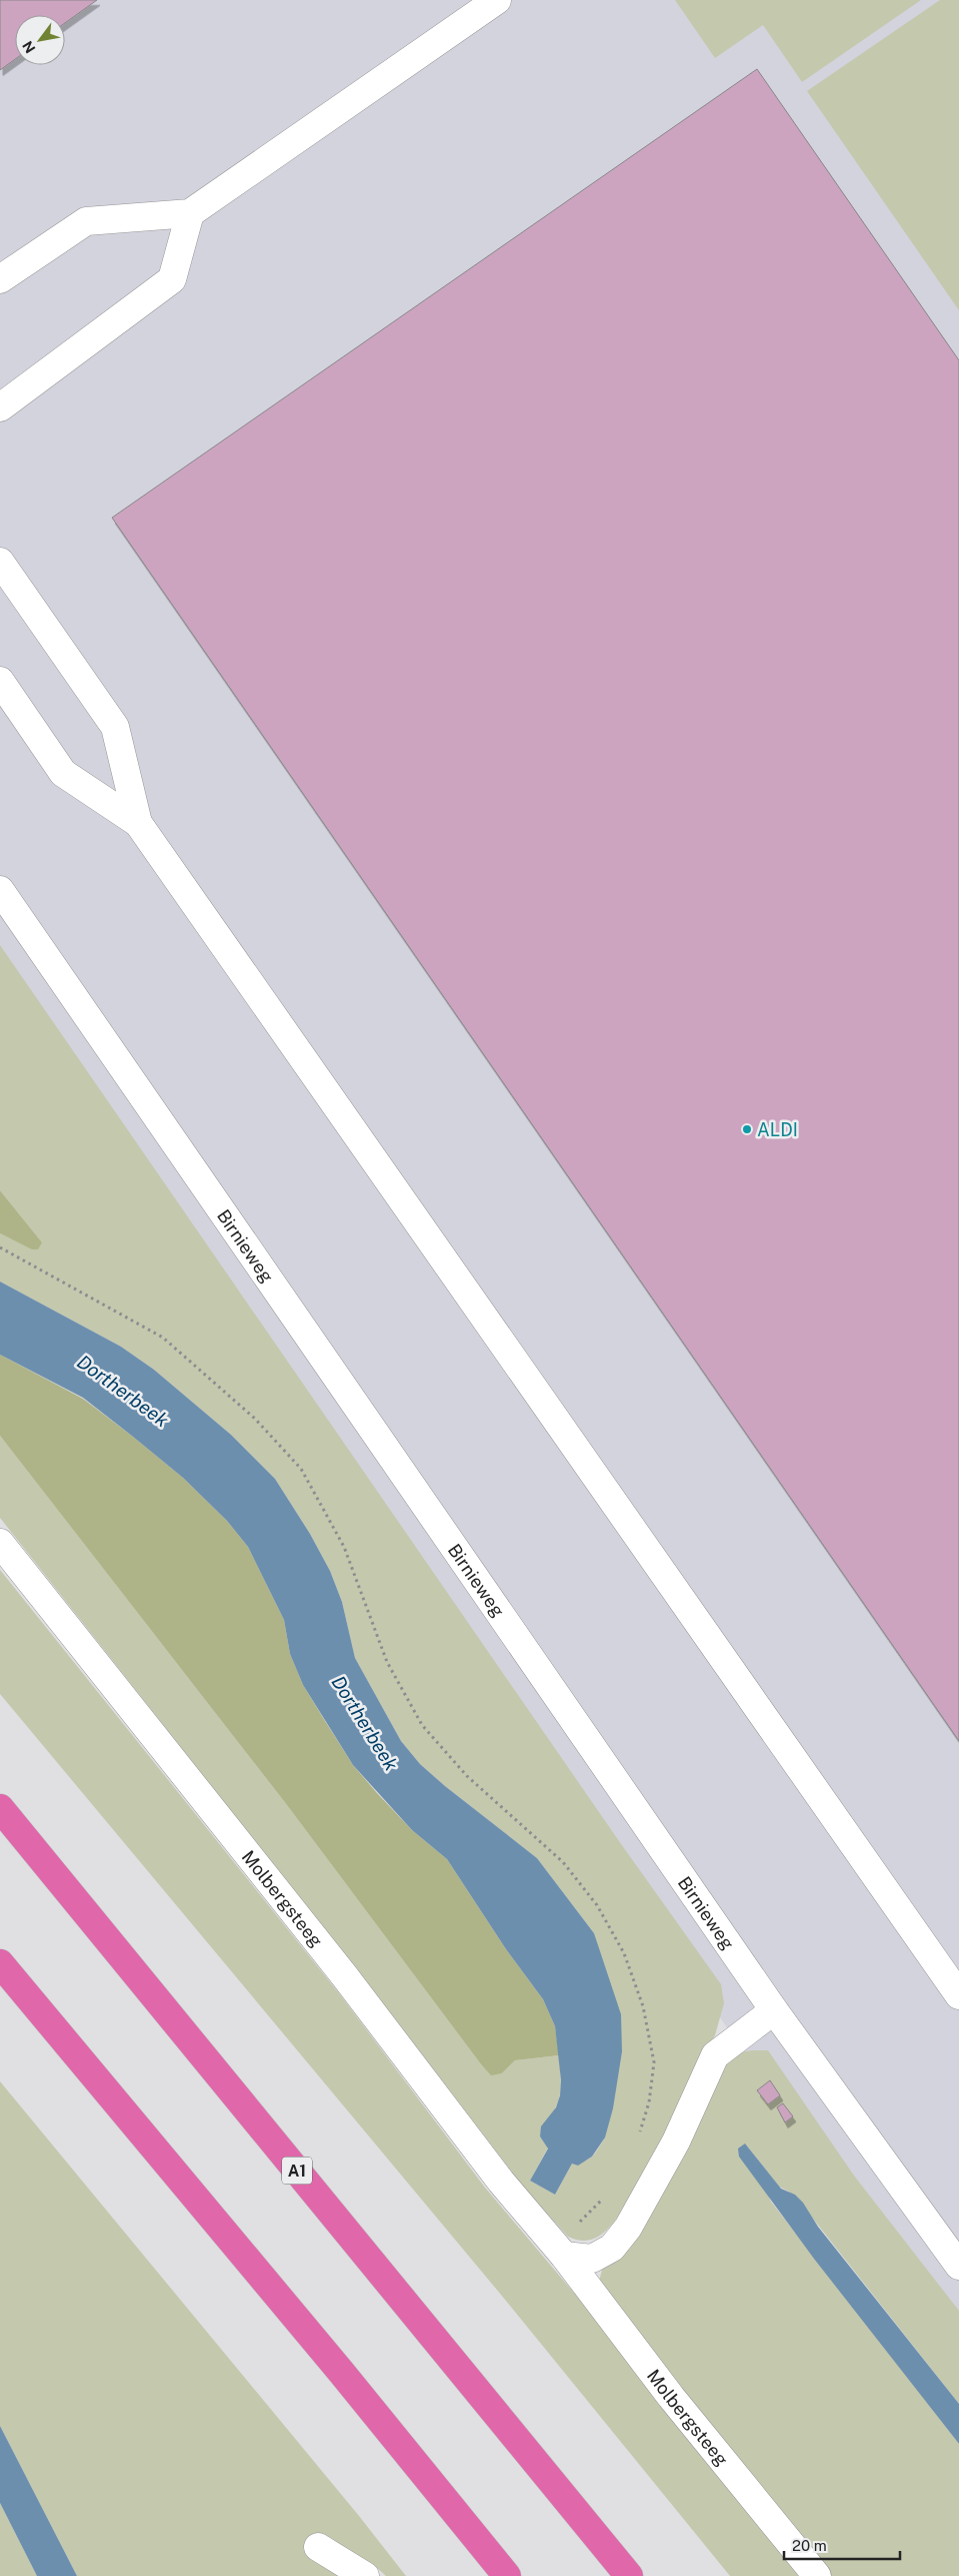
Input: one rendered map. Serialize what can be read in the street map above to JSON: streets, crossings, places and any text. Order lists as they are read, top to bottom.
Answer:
{
  "streets": {
    "highway": ["A1"],
    "street": ["Birnieweg", "Molbergsteeg"]
  },
  "water": ["Dortherbeek"],
  "places": ["ALDI"],
  "scale_bar": "20 m",
  "north": "bottom left"
}
